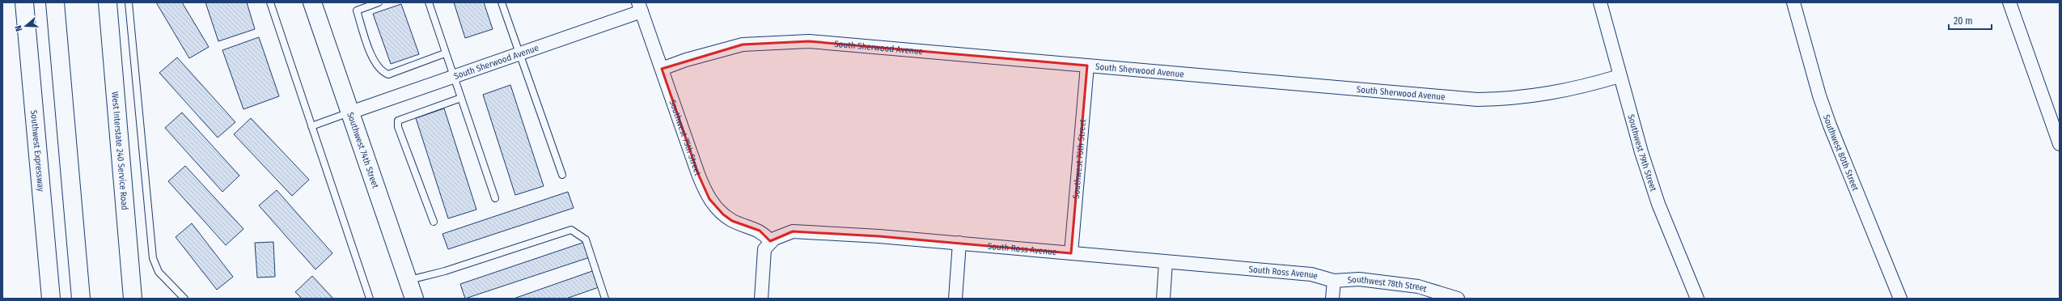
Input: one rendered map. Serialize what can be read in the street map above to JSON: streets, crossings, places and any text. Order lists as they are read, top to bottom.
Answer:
{
  "streets": {
    "main road": ["Southwest Expressway", "West Interstate 240 Service Road", "Southwest 74th Street"],
    "street": [
      "South Sherwood Avenue",
      "Southwest 75th Street",
      "Southwest 79th Street",
      "Southwest 80th Street",
      "Southwest 76th Street",
      "South Ross Avenue",
      "Southwest 78th Street"
    ]
  },
  "crossings": [
    ["South Sherwood Avenue", "Southwest 75th Street"],
    ["South Sherwood Avenue", "Southwest 74th Street"],
    ["South Sherwood Avenue", "Southwest 79th Street"],
    ["South Sherwood Avenue", "Southwest 76th Street"],
    ["Southwest 75th Street", "South Ross Avenue"],
    ["Southwest 76th Street", "South Ross Avenue"],
    ["South Ross Avenue", "Southwest 78th Street"]
  ],
  "scale_bar": "20 m",
  "north": "left"
}
